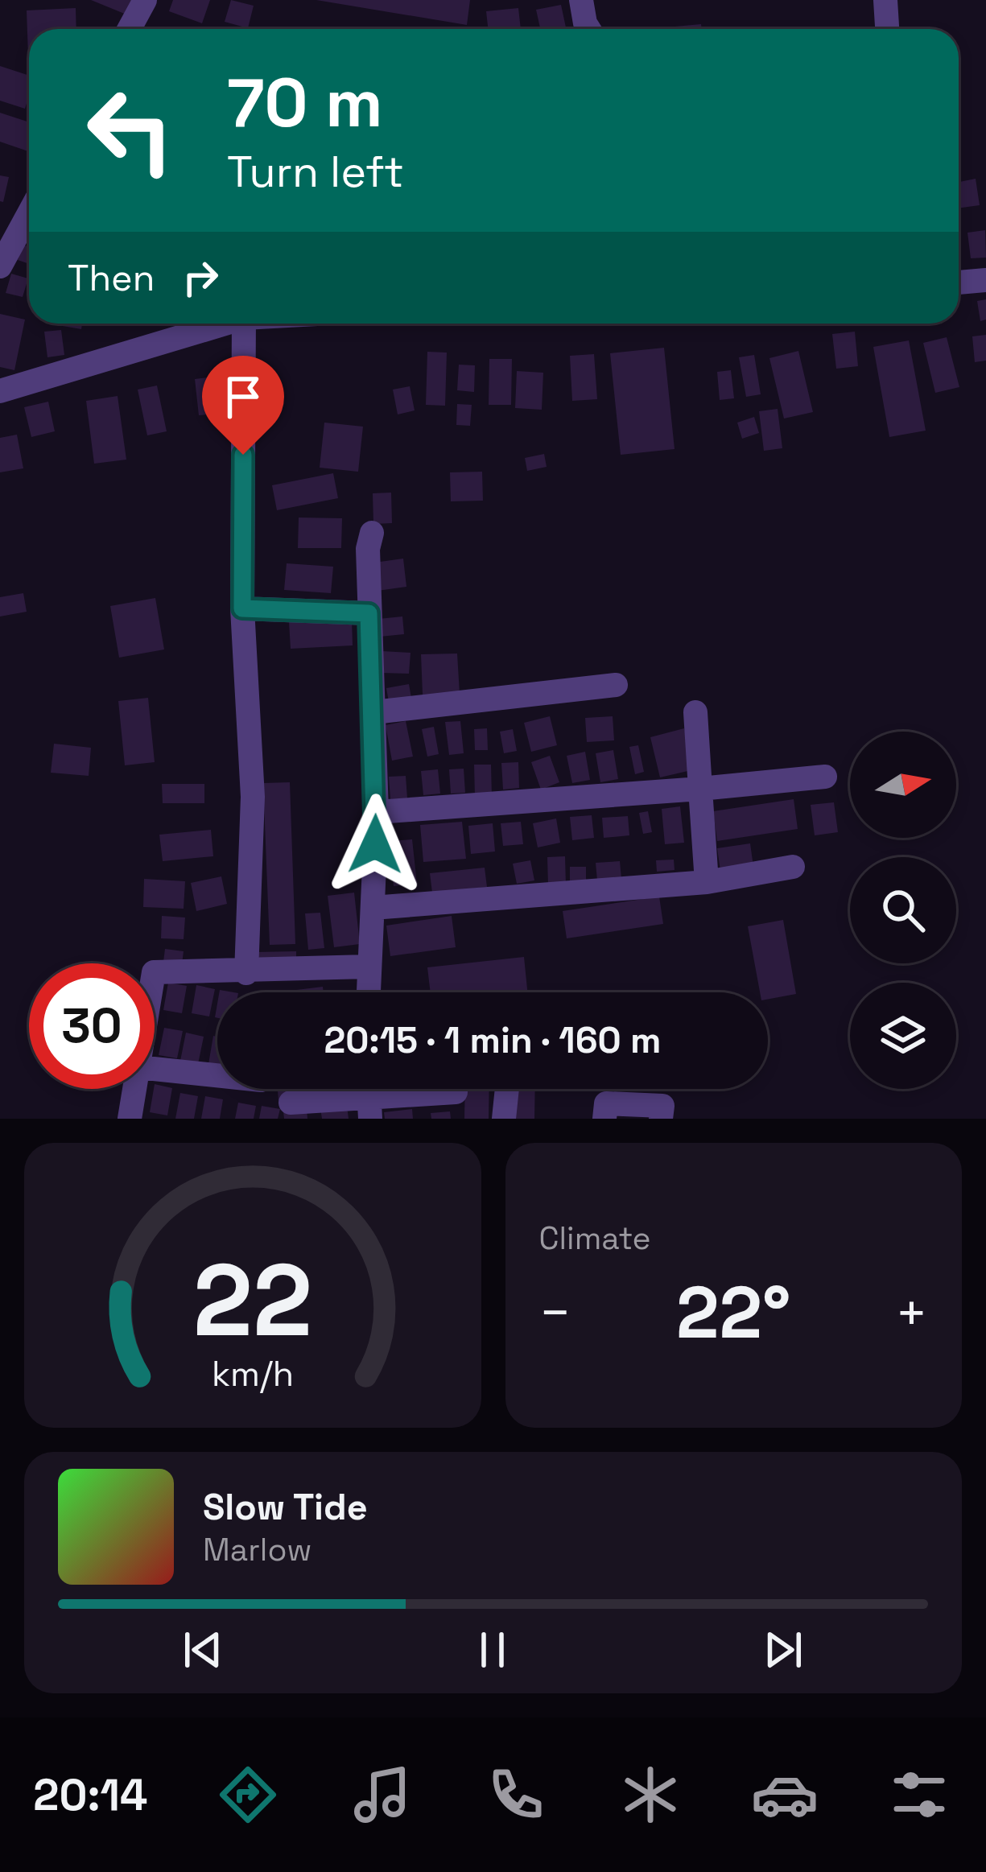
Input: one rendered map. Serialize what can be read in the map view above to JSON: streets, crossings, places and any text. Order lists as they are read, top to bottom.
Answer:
{
  "north": "right",
  "page": {
    "turn": ["70 m", "Turn left"],
    "then": "Then",
    "limit": "30",
    "trip": "20:15 · 1 min · 160 m",
    "tile": "Climate",
    "heat": ["−", "22°", "+"],
    "song": ["Slow Tide", "Marlow"],
    "tabs": "20:14",
    "gauge": ["22", "km/h"]
  }
}
